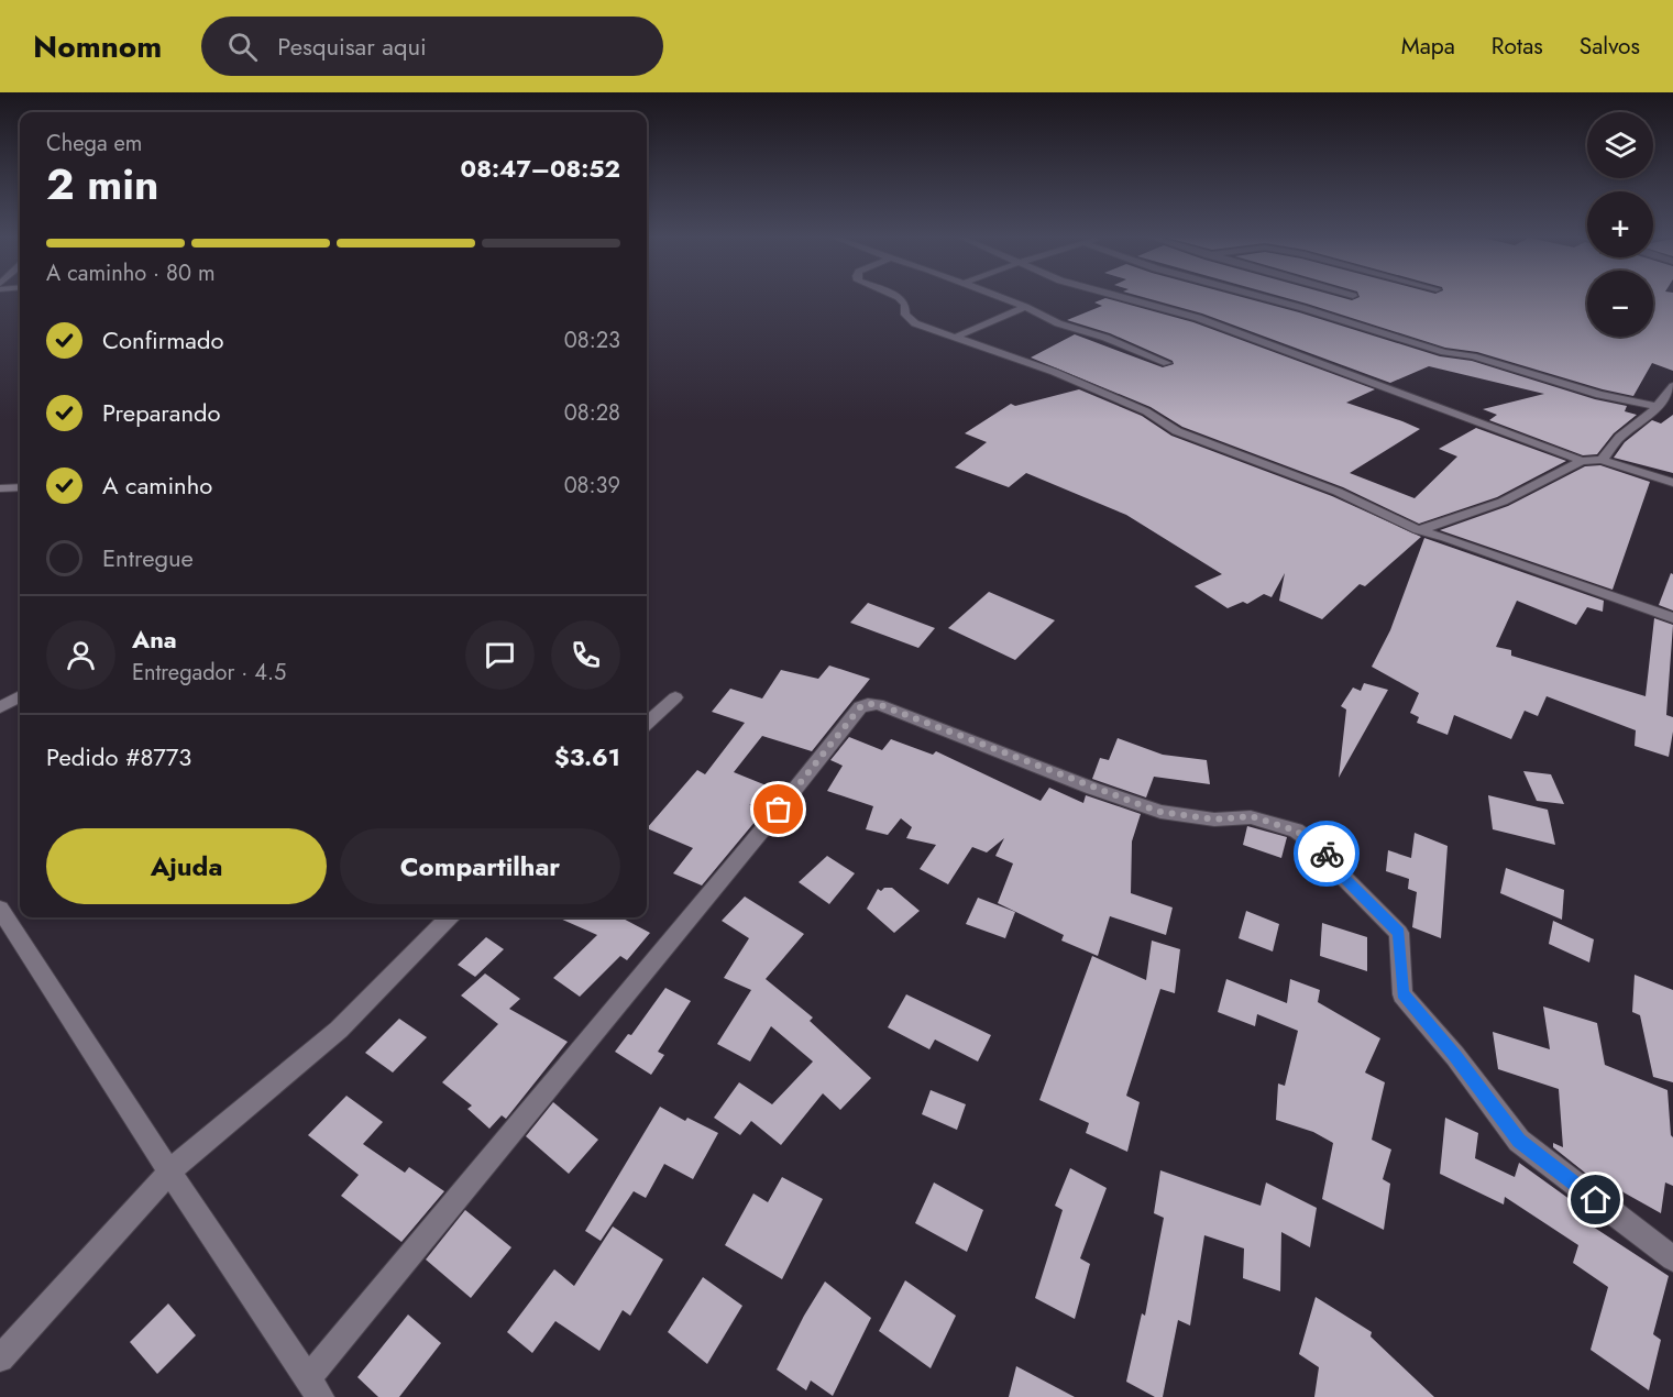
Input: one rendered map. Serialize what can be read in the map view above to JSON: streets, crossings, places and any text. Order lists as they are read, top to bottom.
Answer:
{
  "page": {
    "header": "Nomnom",
    "search": "Pesquisar aqui",
    "nav": ["Mapa", "Rotas", "Salvos"],
    "map_buttons": ["+", "−"],
    "heading": ["2 min", "Chega em", "08:47–08:52"],
    "panel": [
      "Ana",
      "Entregador · 4.5",
      "Pedido #8773",
      "$3.61"
    ],
    "bar": "A caminho · 80 m",
    "list": [
      ["Confirmado", "08:23"],
      ["Preparando", "08:28"],
      ["A caminho", "08:39"],
      "Entregue"
    ],
    "buttons": ["Ajuda", "Compartilhar"]
  }
}
